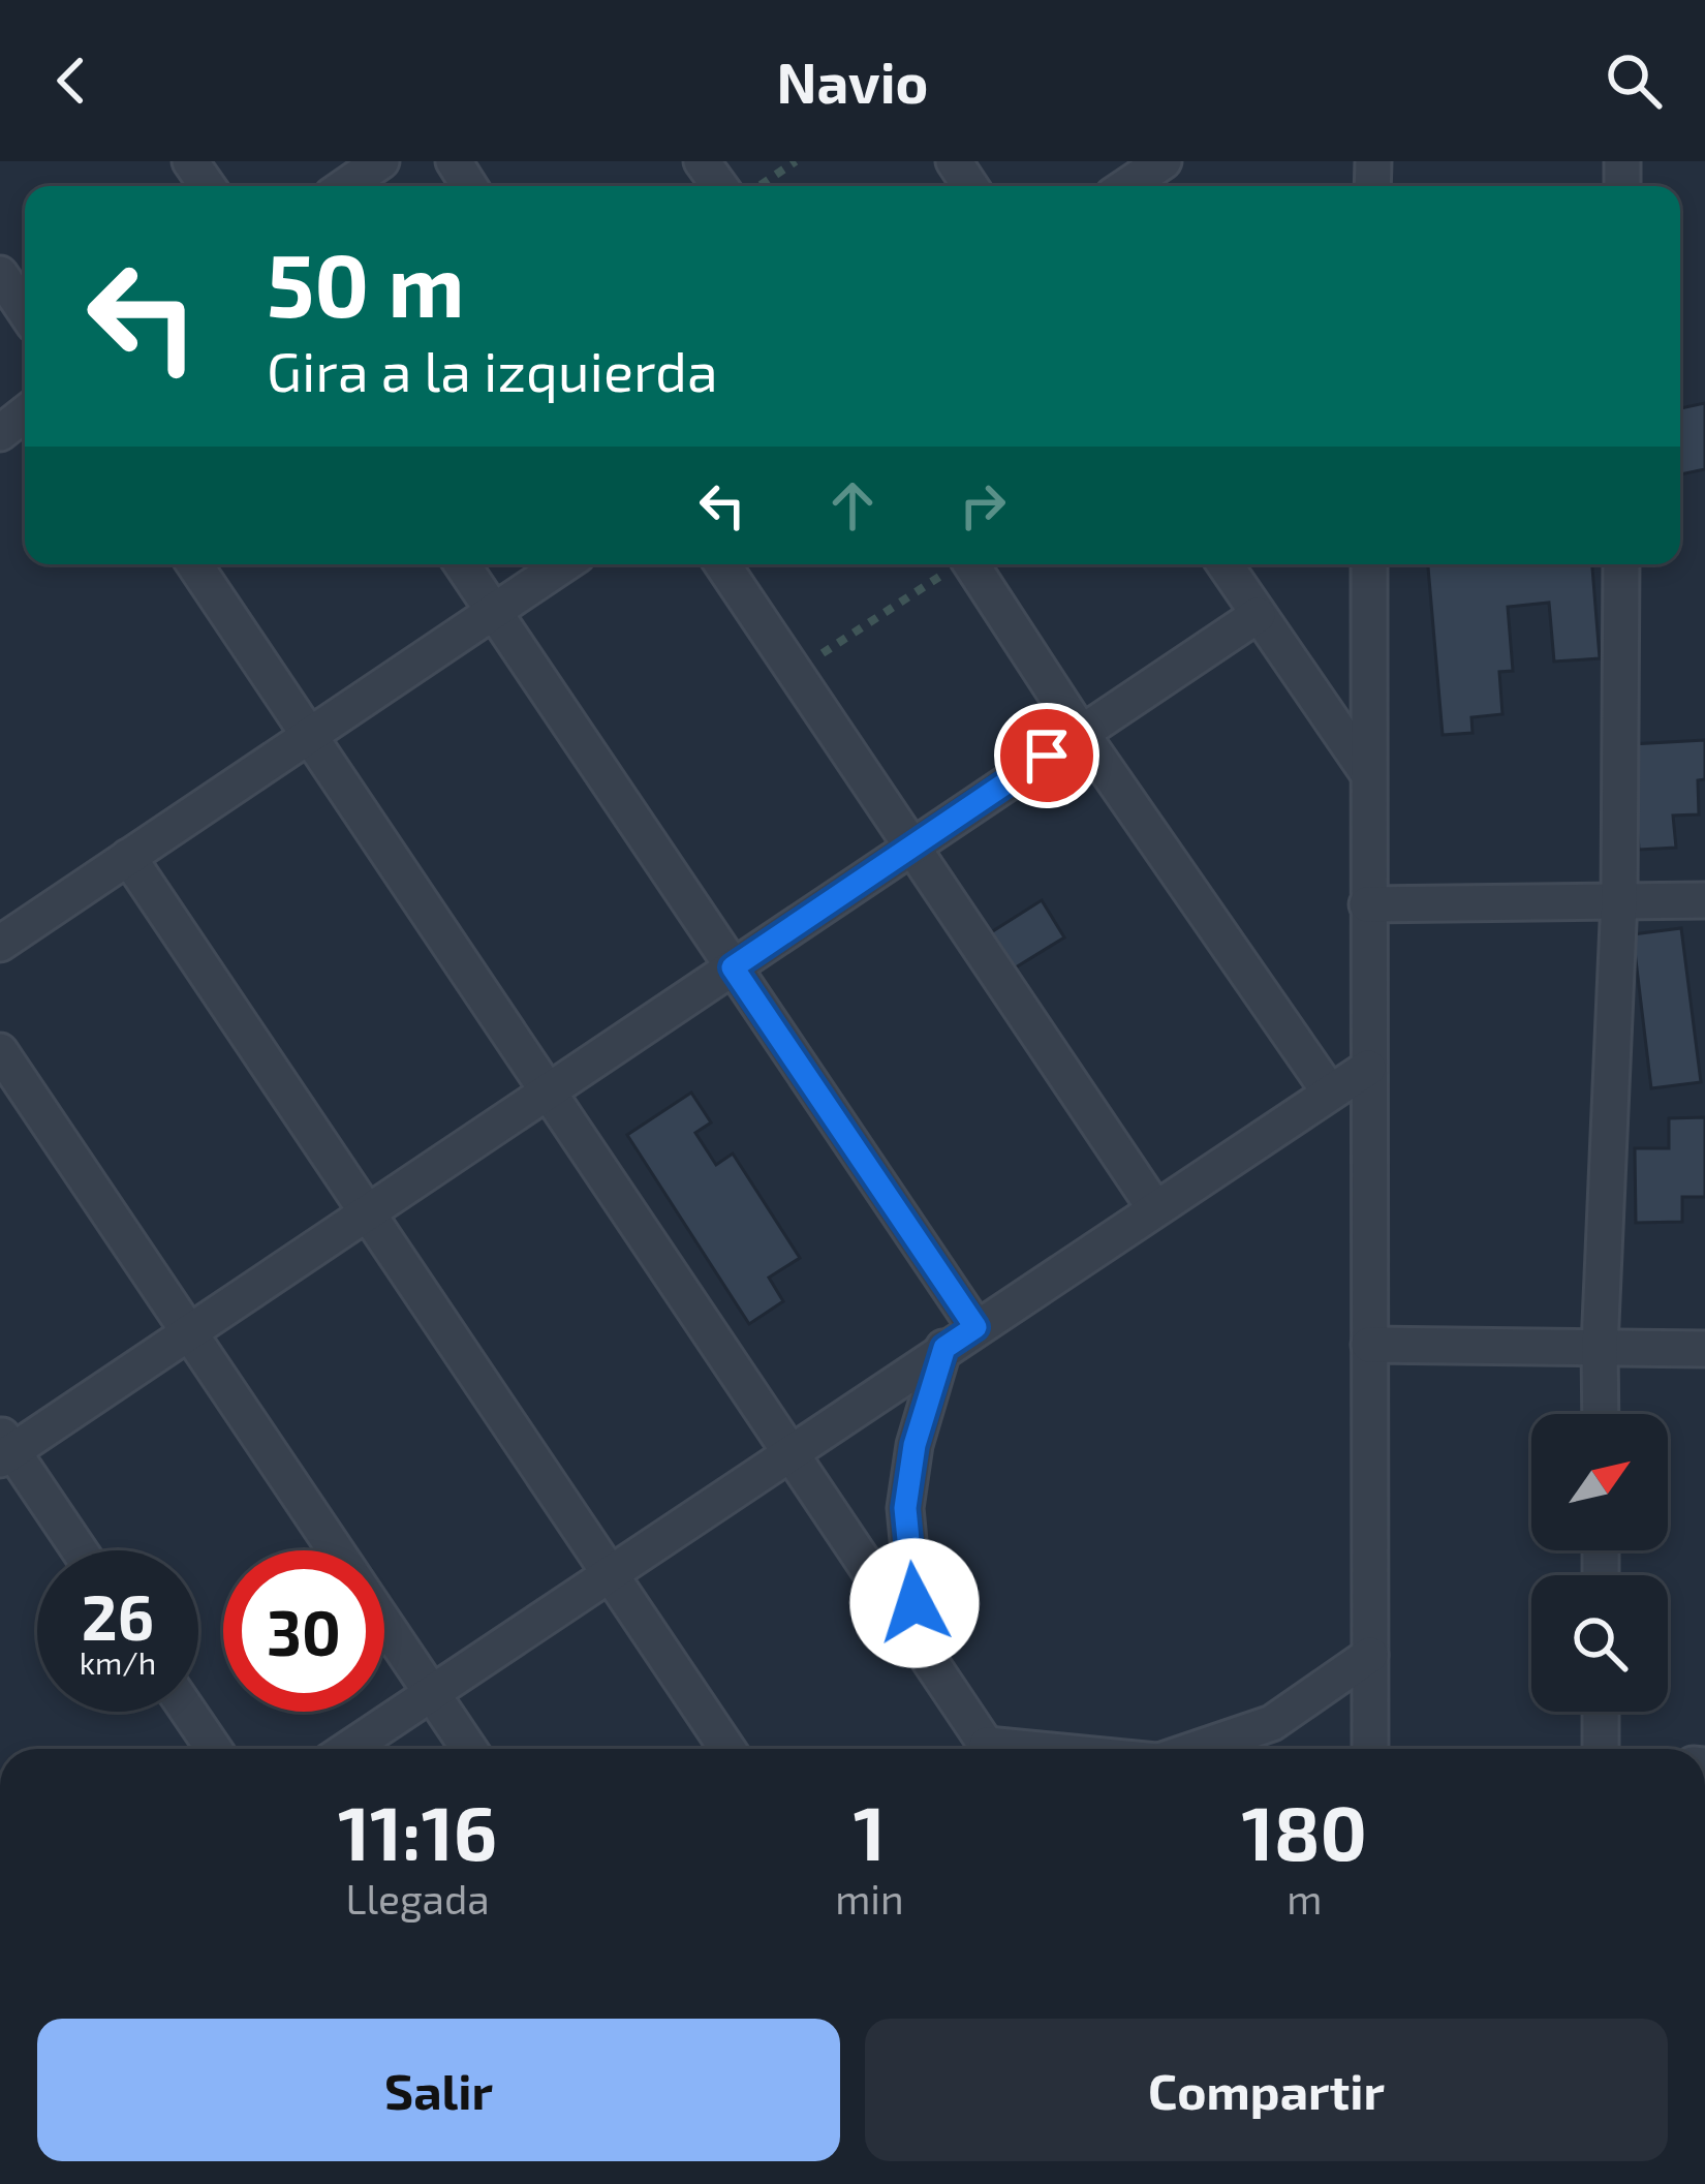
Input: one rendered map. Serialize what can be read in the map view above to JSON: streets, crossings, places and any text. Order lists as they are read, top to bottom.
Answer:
{
  "north": "top right",
  "page": {
    "header": "Navio",
    "turn": ["50 m", "Gira a la izquierda"],
    "speed": "26 km/h",
    "limit": "30",
    "eta": [
      "11:16",
      "Llegada",
      "1",
      "min",
      "180",
      "m"
    ],
    "buttons": ["Salir", "Compartir"]
  }
}
